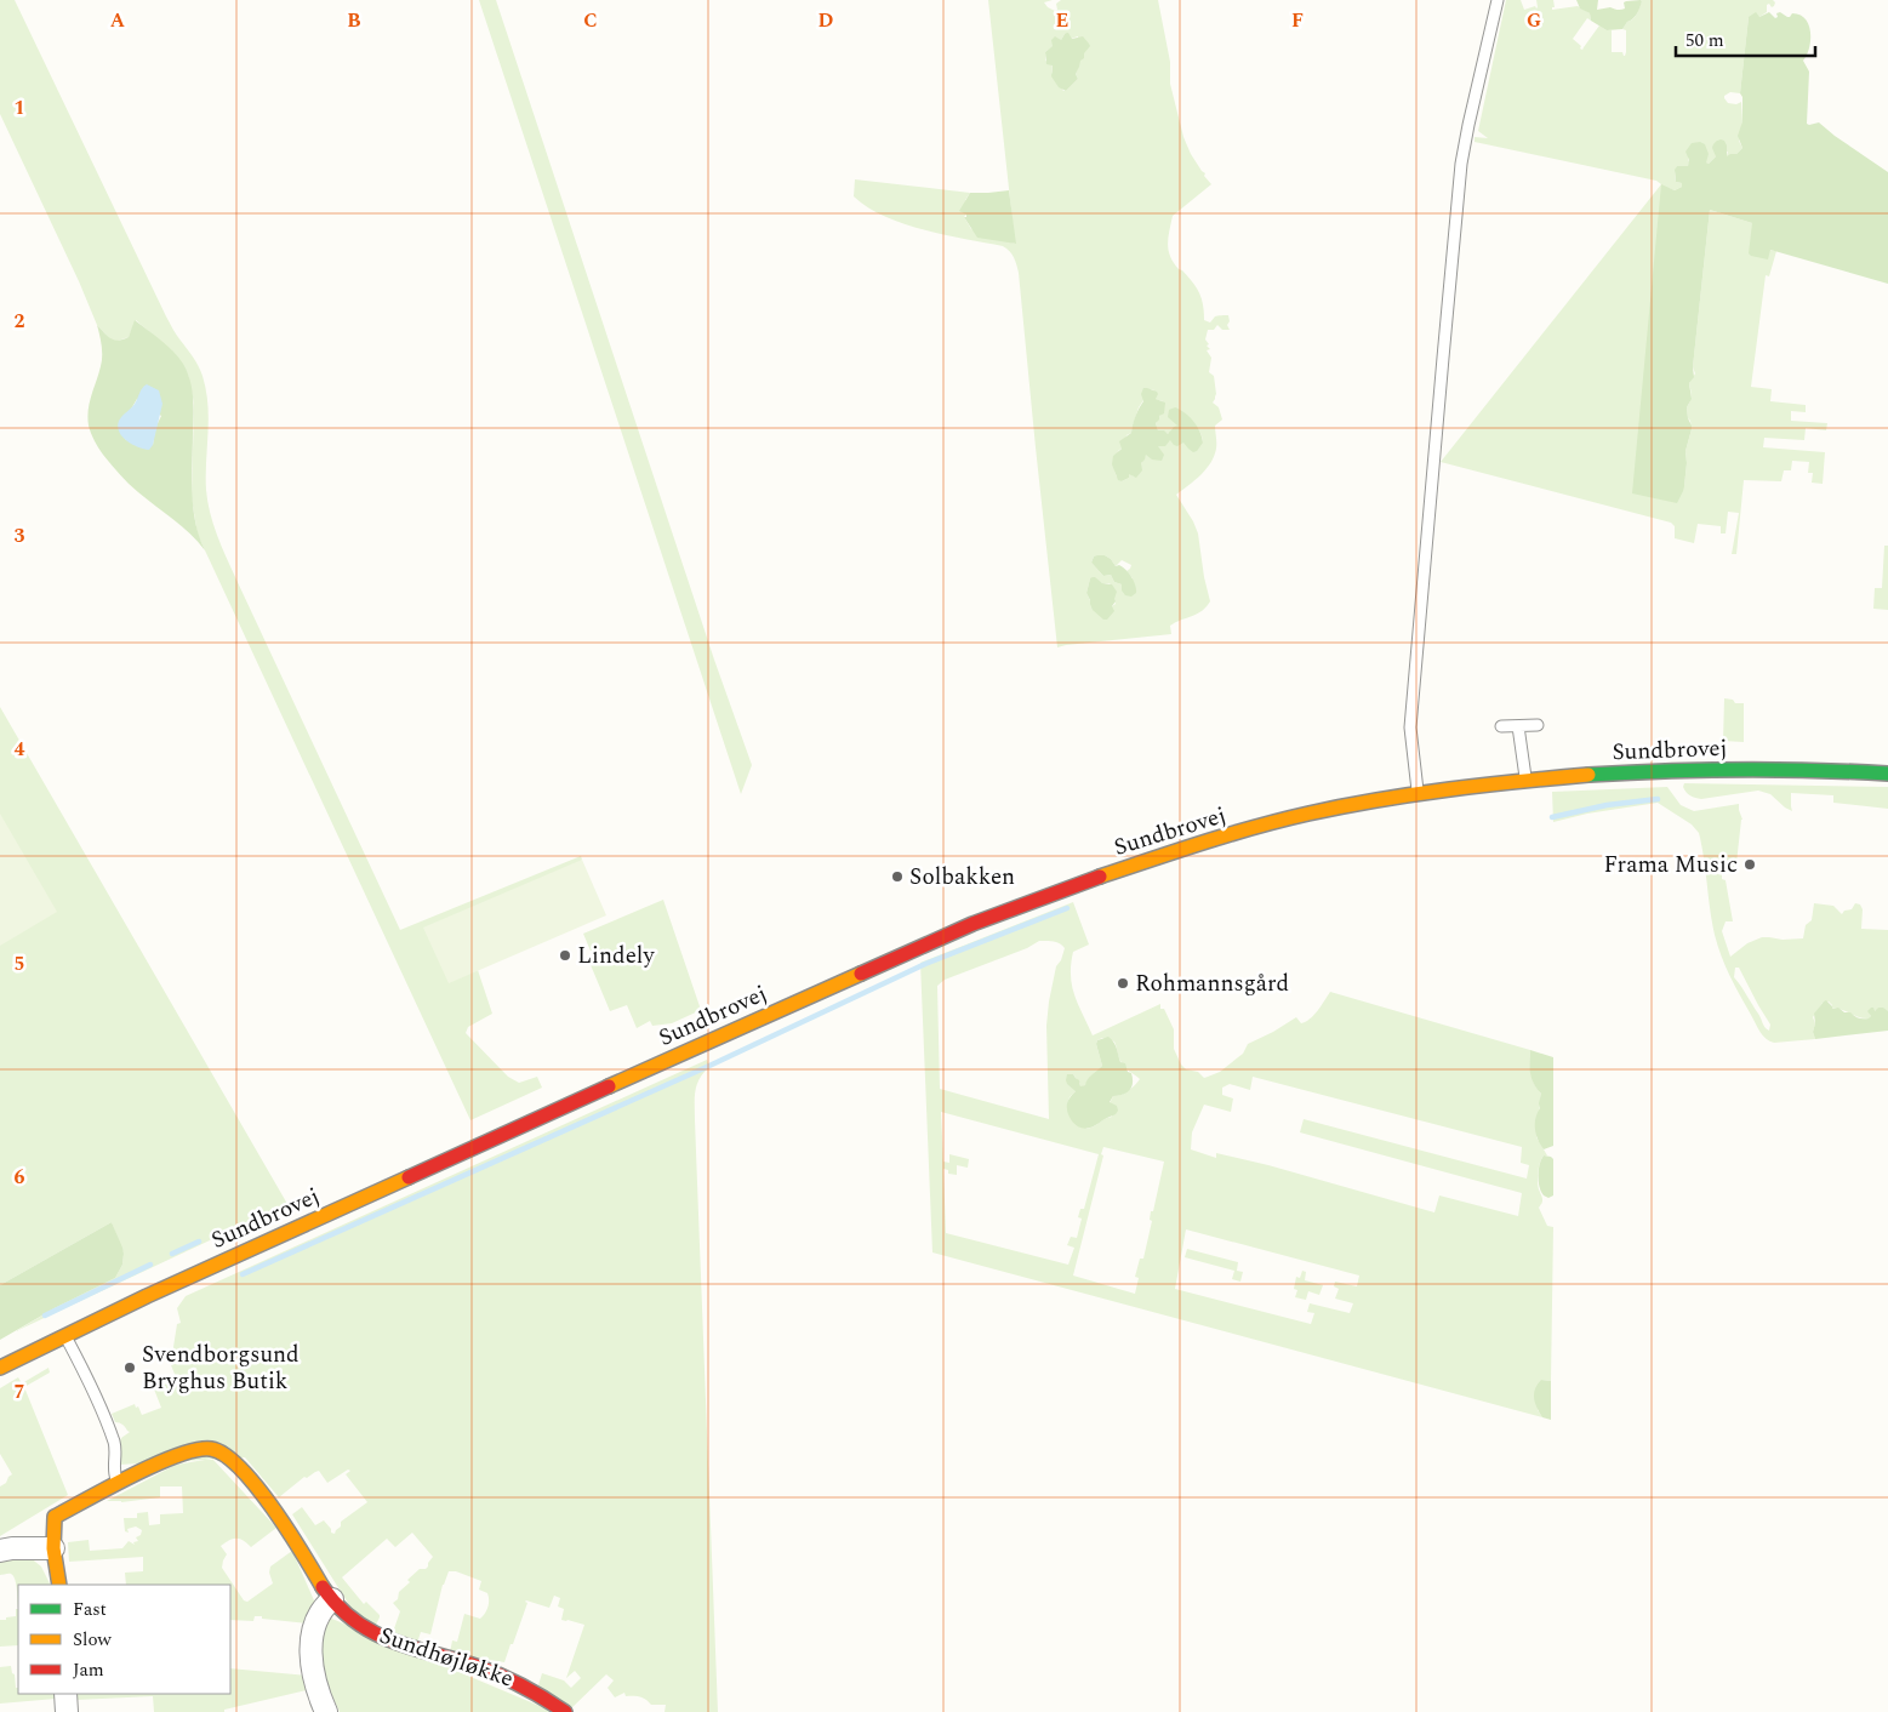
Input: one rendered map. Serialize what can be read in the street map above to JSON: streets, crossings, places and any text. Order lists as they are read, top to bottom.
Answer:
{
  "streets": {
    "main road": ["Sundbrovej", "Sundhøjløkke"]
  },
  "places": [
    "Frama Music",
    "Solbakken",
    "Lindely",
    "Rohmannsgård",
    "Svendborgsund Bryghus Butik"
  ],
  "legend": ["Fast", "Slow", "Jam"],
  "scale_bar": "50 m",
  "grid": {
    "columns": [
      "A",
      "B",
      "C",
      "D",
      "E",
      "F",
      "G"
    ],
    "rows": [
      "1",
      "2",
      "3",
      "4",
      "5",
      "6",
      "7"
    ]
  }
}
